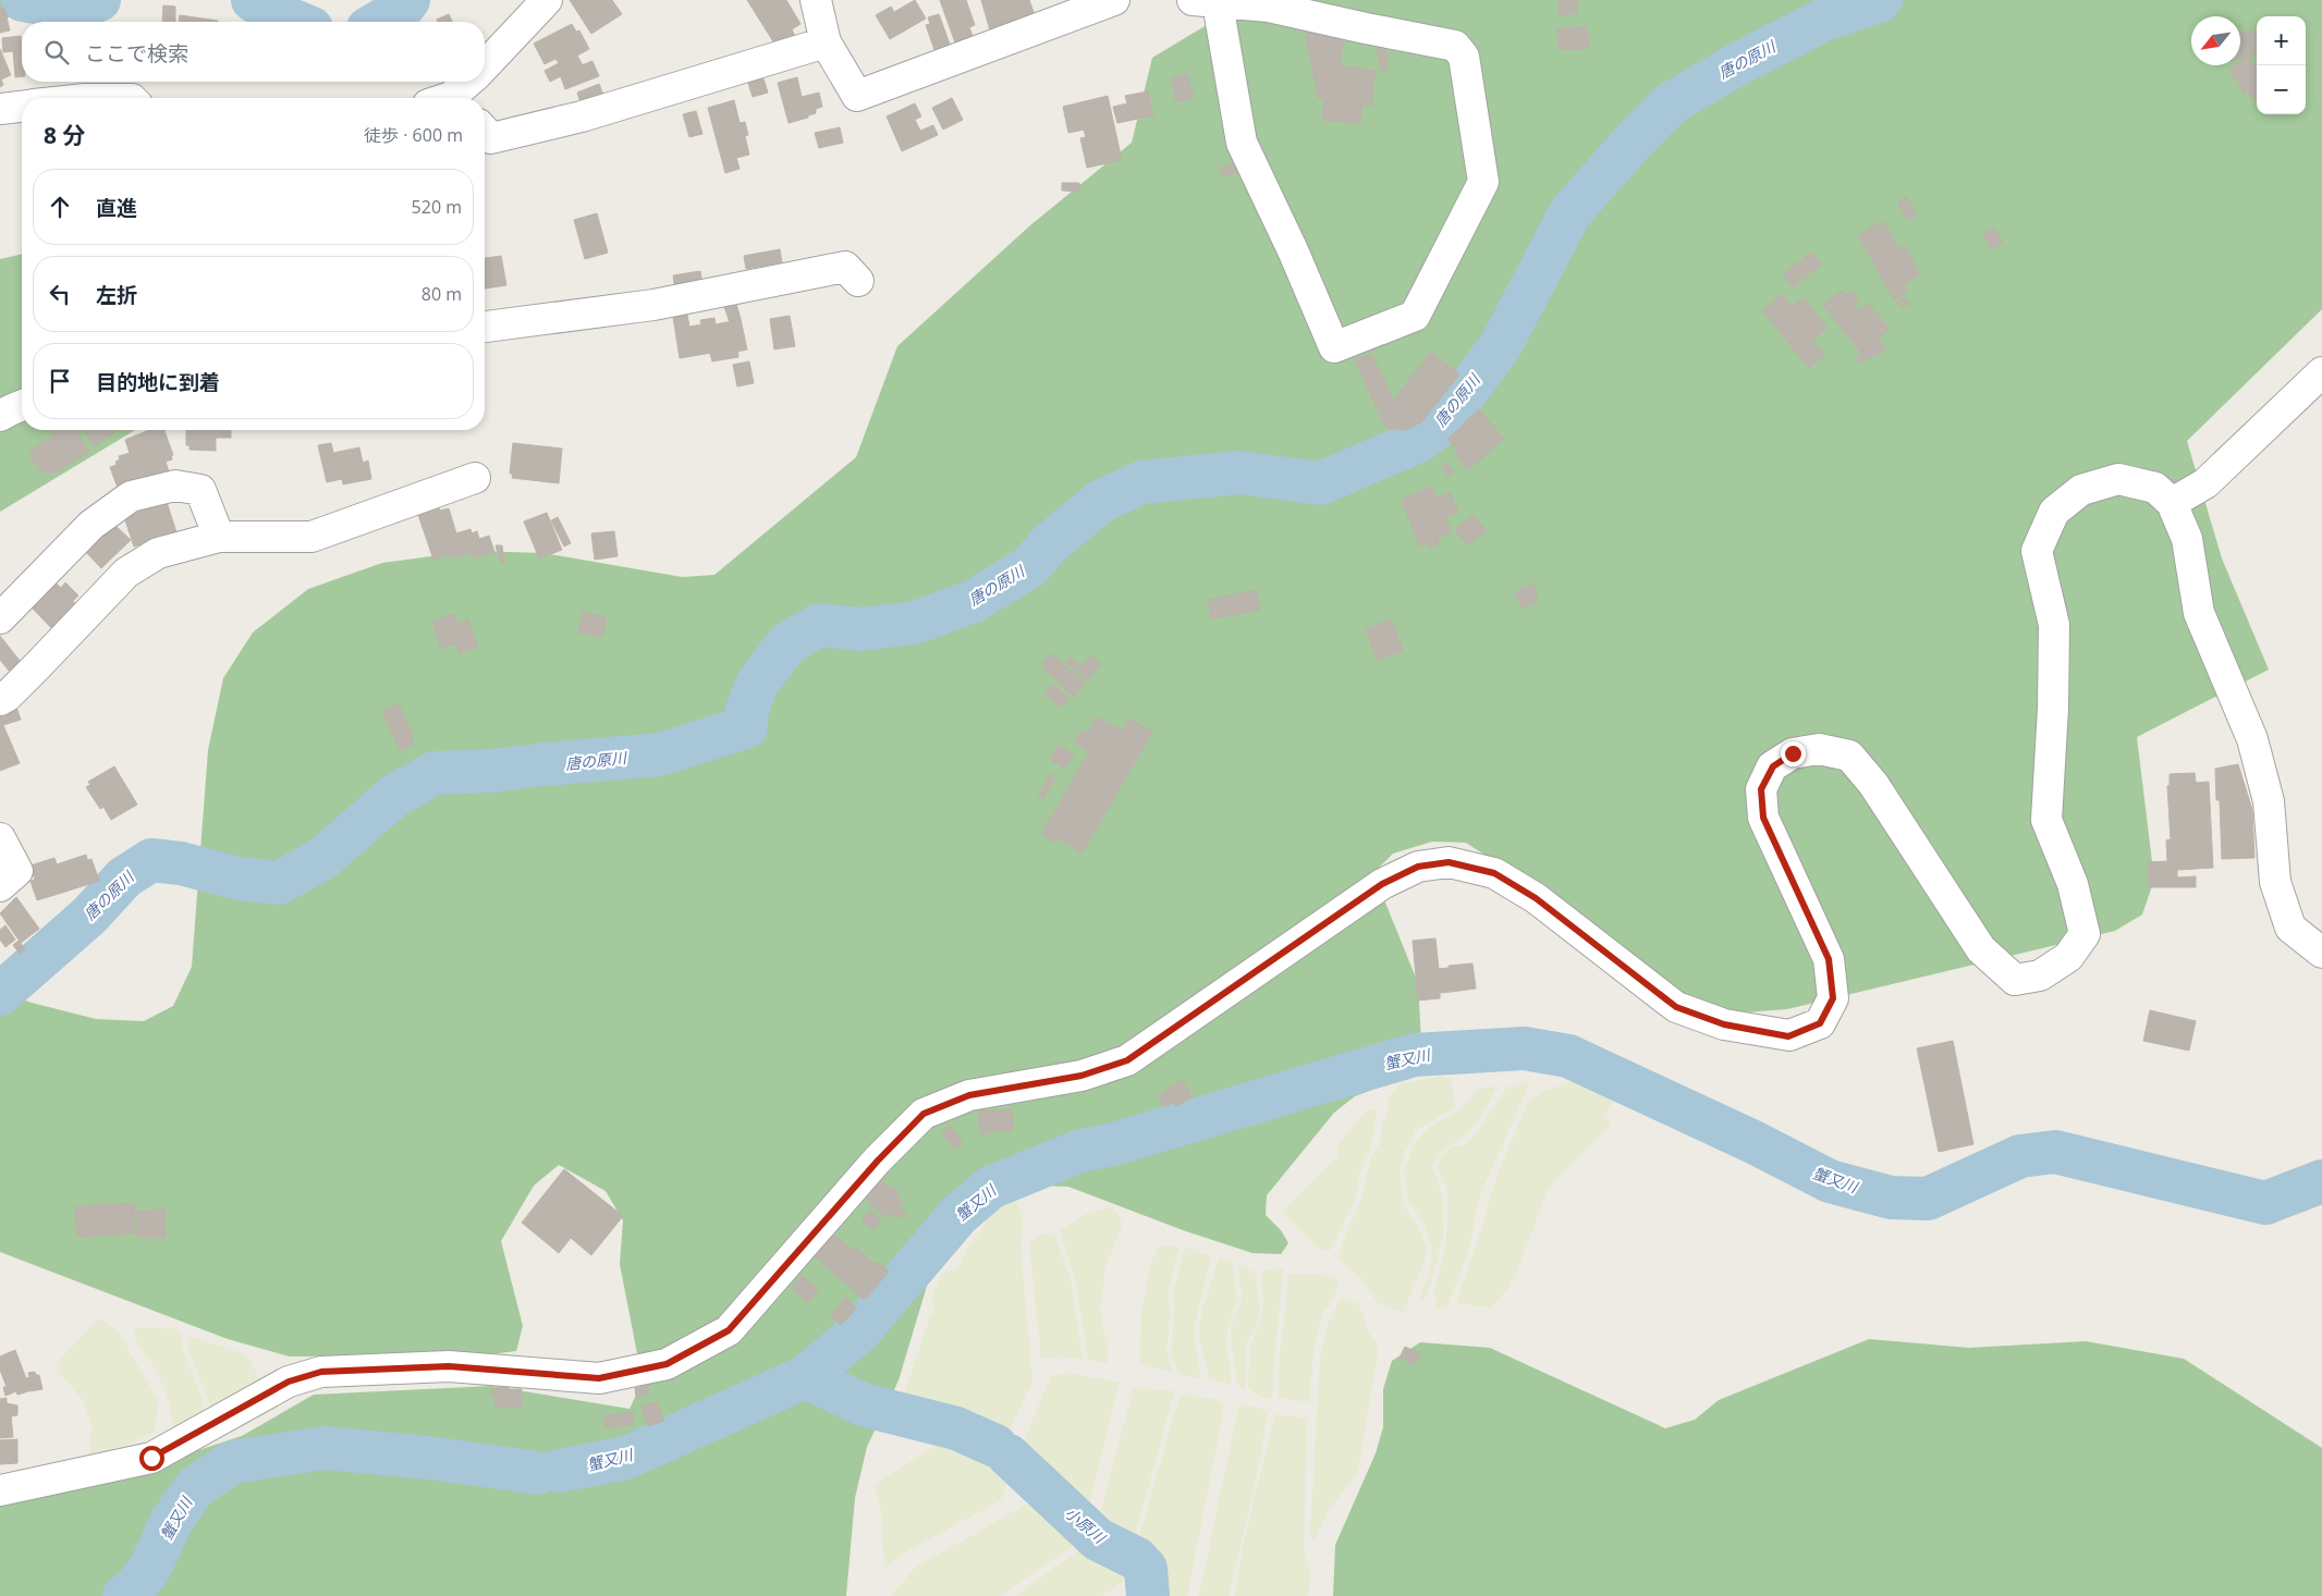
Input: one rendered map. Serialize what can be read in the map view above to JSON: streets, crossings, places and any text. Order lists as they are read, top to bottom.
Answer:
{
  "water": ["唐の原川", "蟹又川", "小原川"],
  "north": "bottom left",
  "page": {
    "map_buttons": ["+", "−"],
    "search": "ここで検索",
    "heading": ["8 分", "徒歩 · 600 m"],
    "list": [
      ["直進", "520 m"],
      ["左折", "80 m"],
      "目的地に到着"
    ]
  }
}
